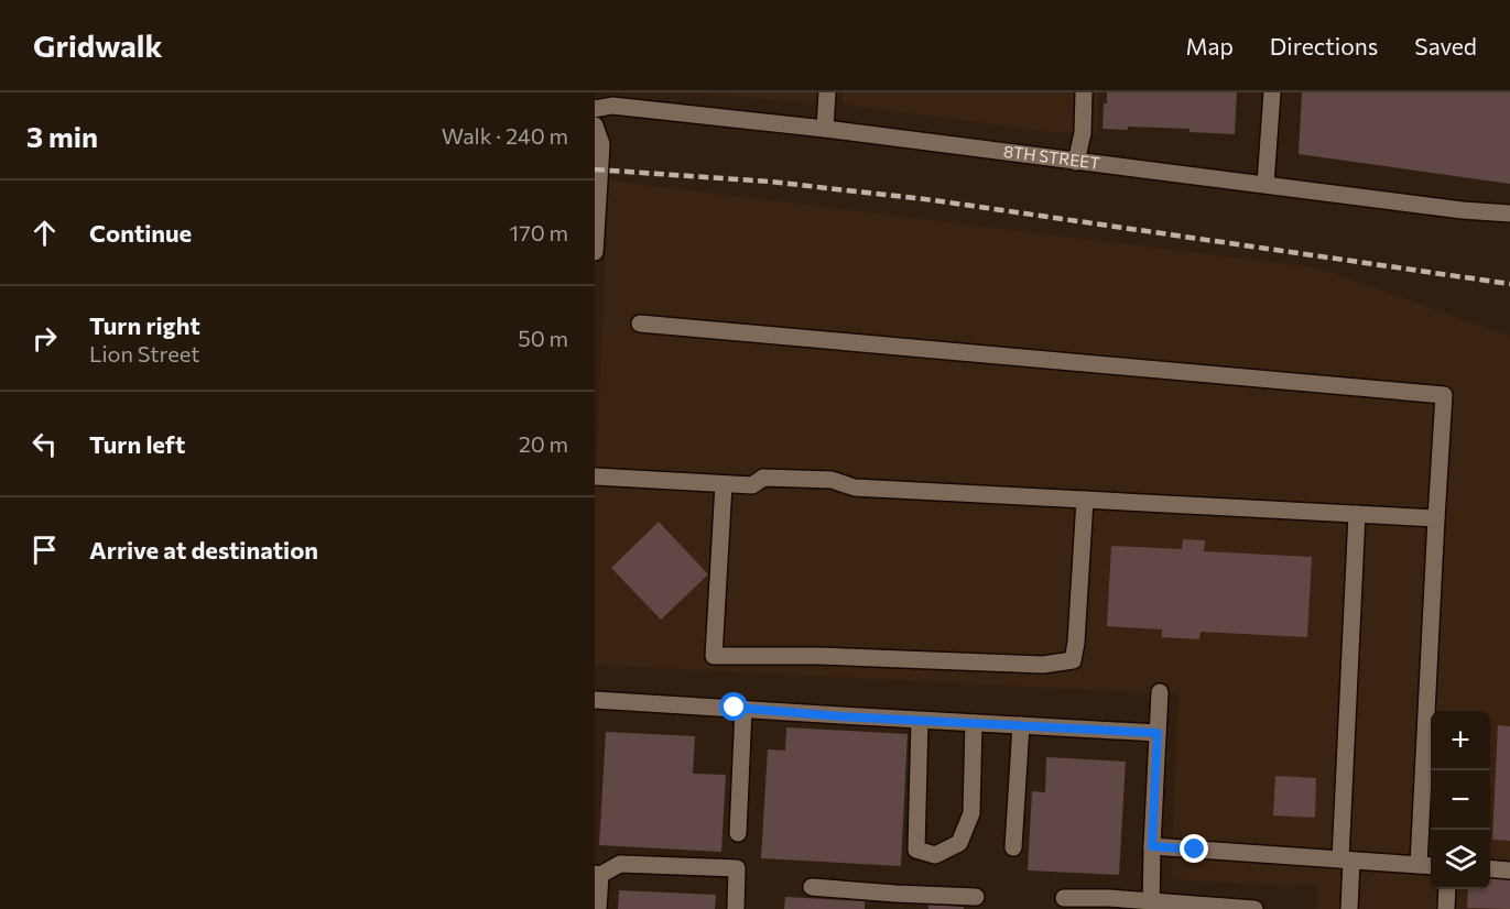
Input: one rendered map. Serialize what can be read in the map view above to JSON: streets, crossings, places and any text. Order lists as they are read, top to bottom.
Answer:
{
  "streets": {
    "street": ["8TH STREET"]
  },
  "page": {
    "header": "Gridwalk",
    "nav": ["Map", "Directions", "Saved"],
    "heading": ["3 min", "Walk · 240 m"],
    "list": [
      ["Continue", "170 m"],
      ["Turn right", "Lion Street", "50 m"],
      ["Turn left", "20 m"],
      "Arrive at destination"
    ],
    "map_buttons": ["+", "−"]
  }
}
